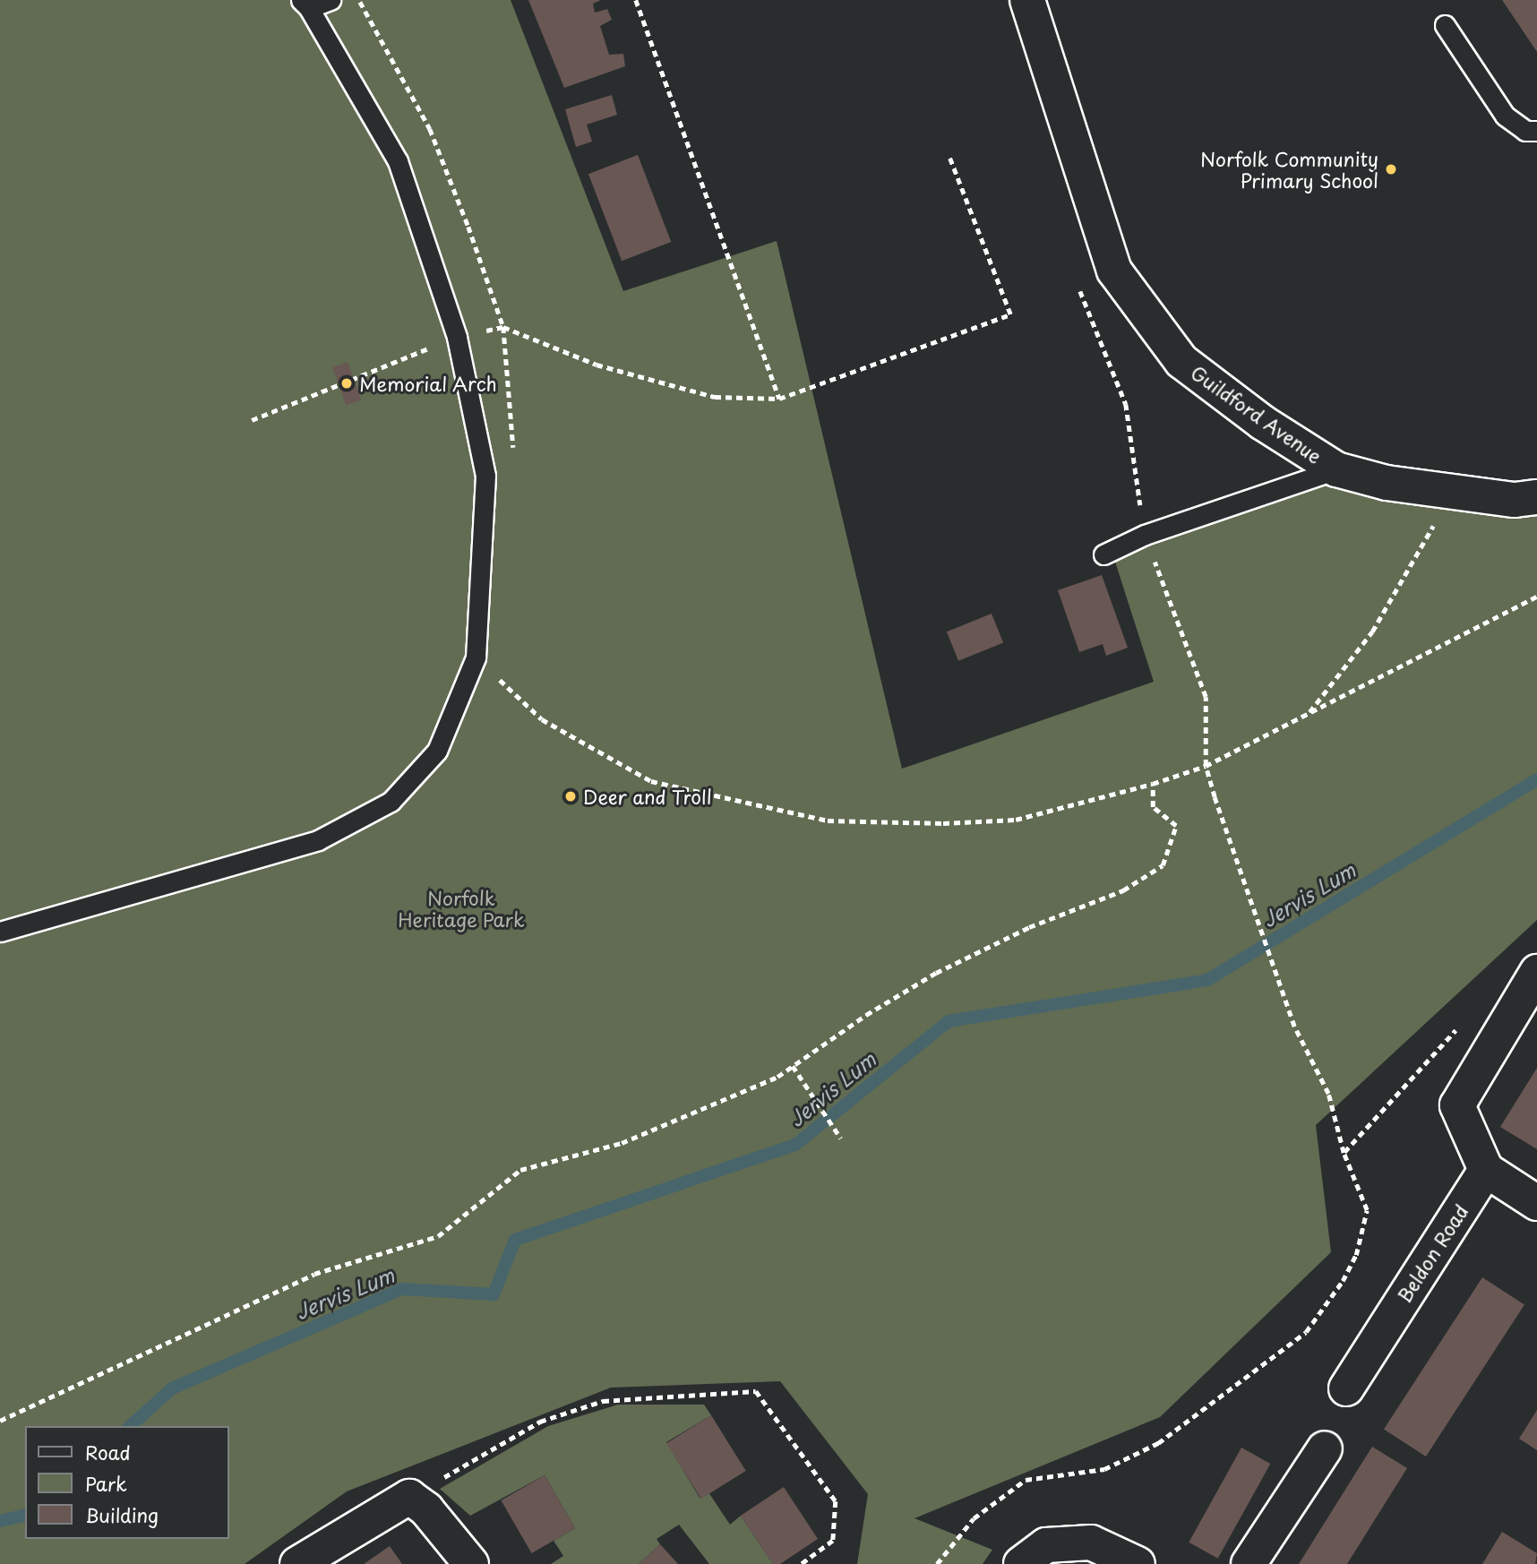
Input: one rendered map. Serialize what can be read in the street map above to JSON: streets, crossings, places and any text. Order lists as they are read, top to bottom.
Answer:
{
  "streets": {
    "street": ["Guildford Avenue", "Beldon Road"]
  },
  "water": ["Jervis Lum"],
  "parks": ["Norfolk Heritage Park"],
  "places": ["Norfolk Community Primary School", "Memorial Arch", "Deer and Troll"],
  "legend": ["Road", "Park", "Building"]
}
